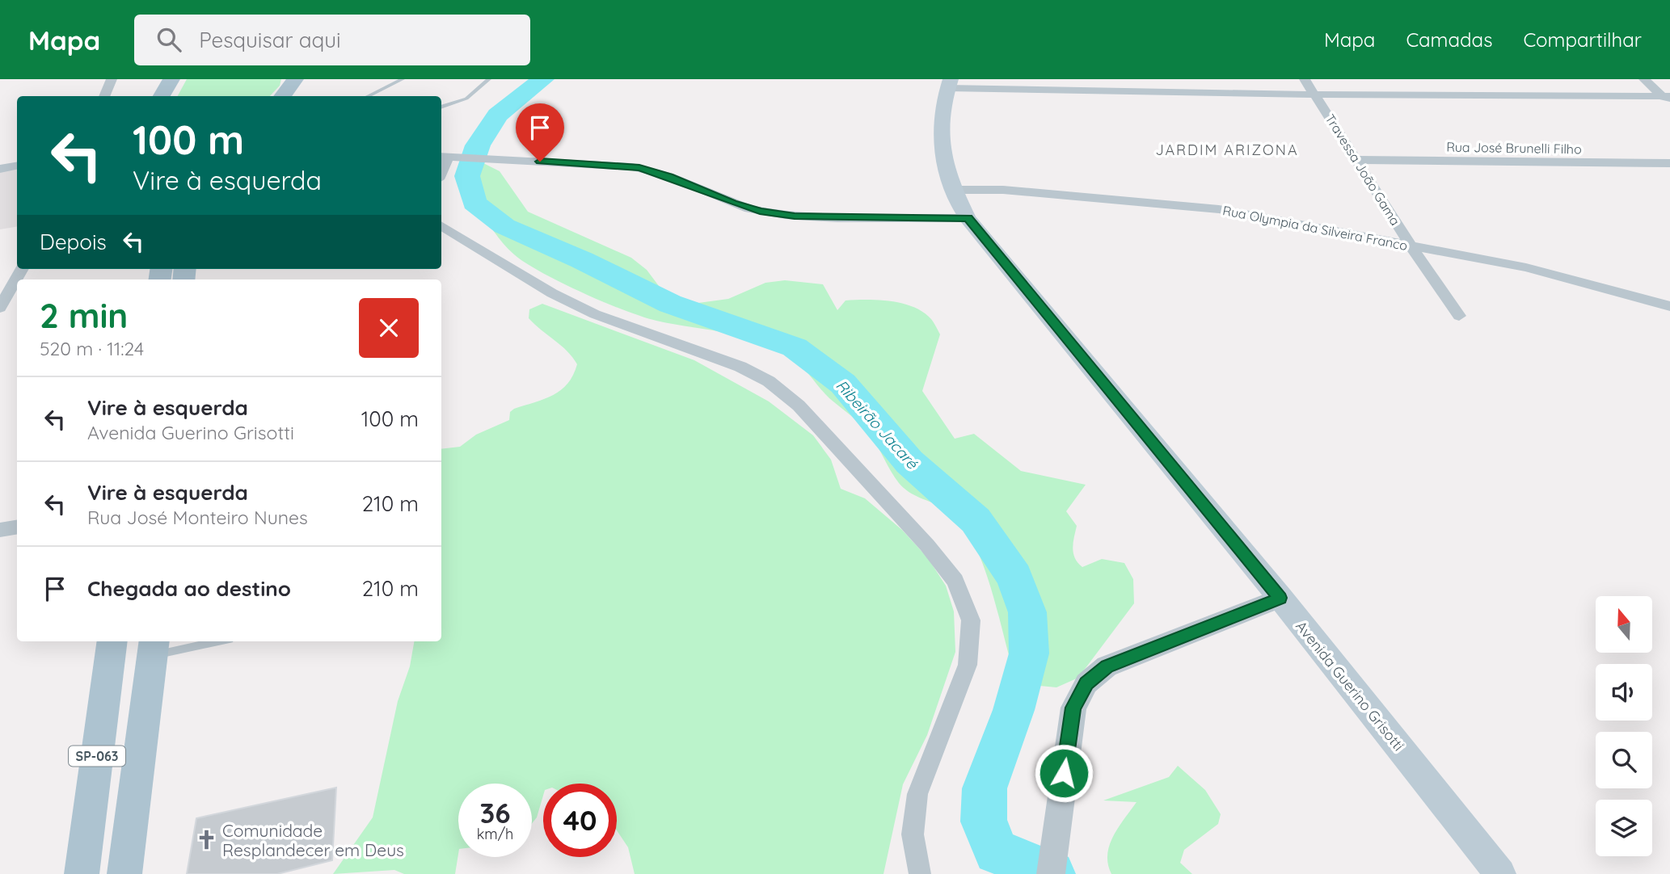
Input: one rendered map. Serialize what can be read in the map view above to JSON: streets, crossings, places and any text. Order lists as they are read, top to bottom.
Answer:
{
  "streets": {
    "main road": ["Avenida Guerino Grisotti", "SP-063"],
    "street": ["Rua José Brunelli Filho", "Travessa João Gama", "Rua Olympia da Silveira Franco"]
  },
  "crossings": [
    ["Rua José Brunelli Filho", "Travessa João Gama"],
    ["Travessa João Gama", "Rua Olympia da Silveira Franco"],
    ["Rua Olympia da Silveira Franco", "Avenida Guerino Grisotti"]
  ],
  "districts": ["JARDIM ARIZONA"],
  "water": ["Ribeirão Jacaré"],
  "places": {
    "church": ["Comunidade Resplandecer em Deus"]
  },
  "north": "top",
  "page": {
    "header": "Mapa",
    "search": "Pesquisar aqui",
    "nav": ["Mapa", "Camadas", "Compartilhar"],
    "turn": ["100 m", "Vire à esquerda"],
    "then": "Depois",
    "heading": ["2 min", "520 m · 11:24"],
    "list": [
      {
        "name": "Vire à esquerda",
        "note": "Avenida Guerino Grisotti",
        "value": "100 m"
      },
      {
        "name": "Vire à esquerda",
        "note": "Rua José Monteiro Nunes",
        "value": "210 m"
      },
      {
        "name": "Chegada ao destino",
        "value": "210 m"
      }
    ],
    "speed": "36 km/h",
    "limit": "40"
  }
}
